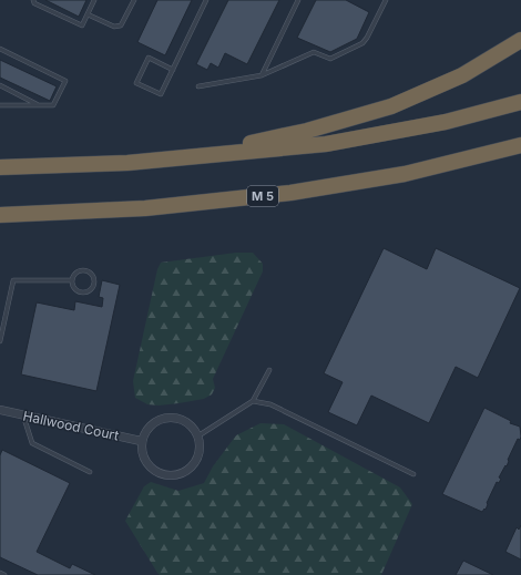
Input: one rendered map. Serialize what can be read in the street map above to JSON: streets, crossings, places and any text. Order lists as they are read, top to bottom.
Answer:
{
  "streets": {
    "highway": ["M 5"],
    "street": ["Hallwood Court"]
  }
}
